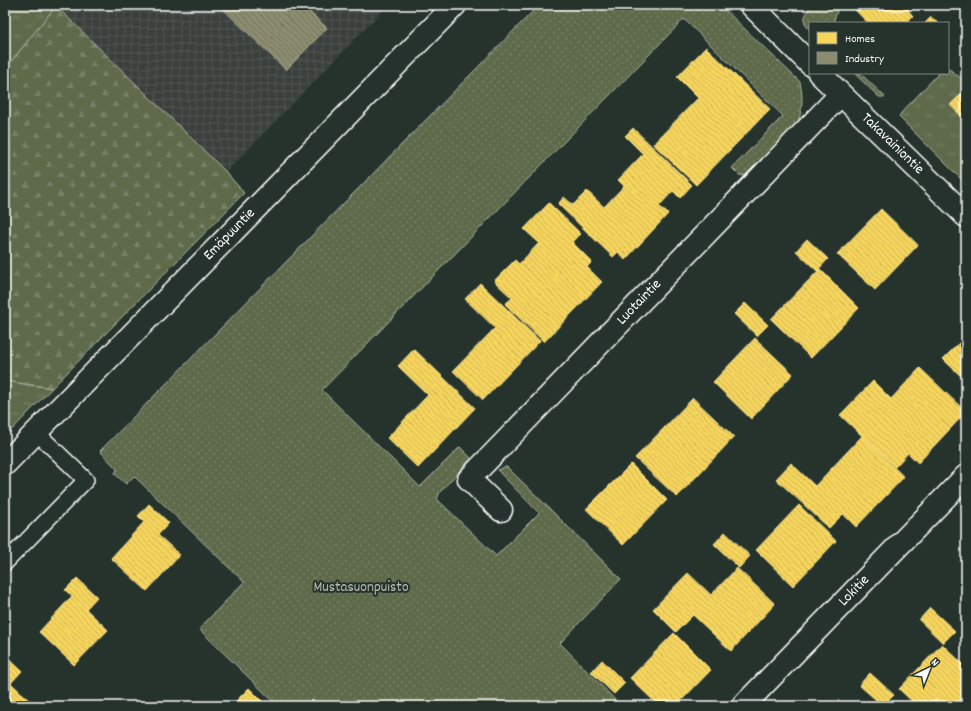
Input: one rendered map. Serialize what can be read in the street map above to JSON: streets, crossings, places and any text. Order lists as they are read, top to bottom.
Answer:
{
  "streets": {
    "street": [
      "Takavainiontie",
      "Emäpuuntie",
      "Luotaintie",
      "Lokitie"
    ]
  },
  "crossings": [
    ["Takavainiontie", "Luotaintie"]
  ],
  "parks": ["Mustasuonpuisto"],
  "legend": ["Homes", "Industry"],
  "north": "top right"
}
